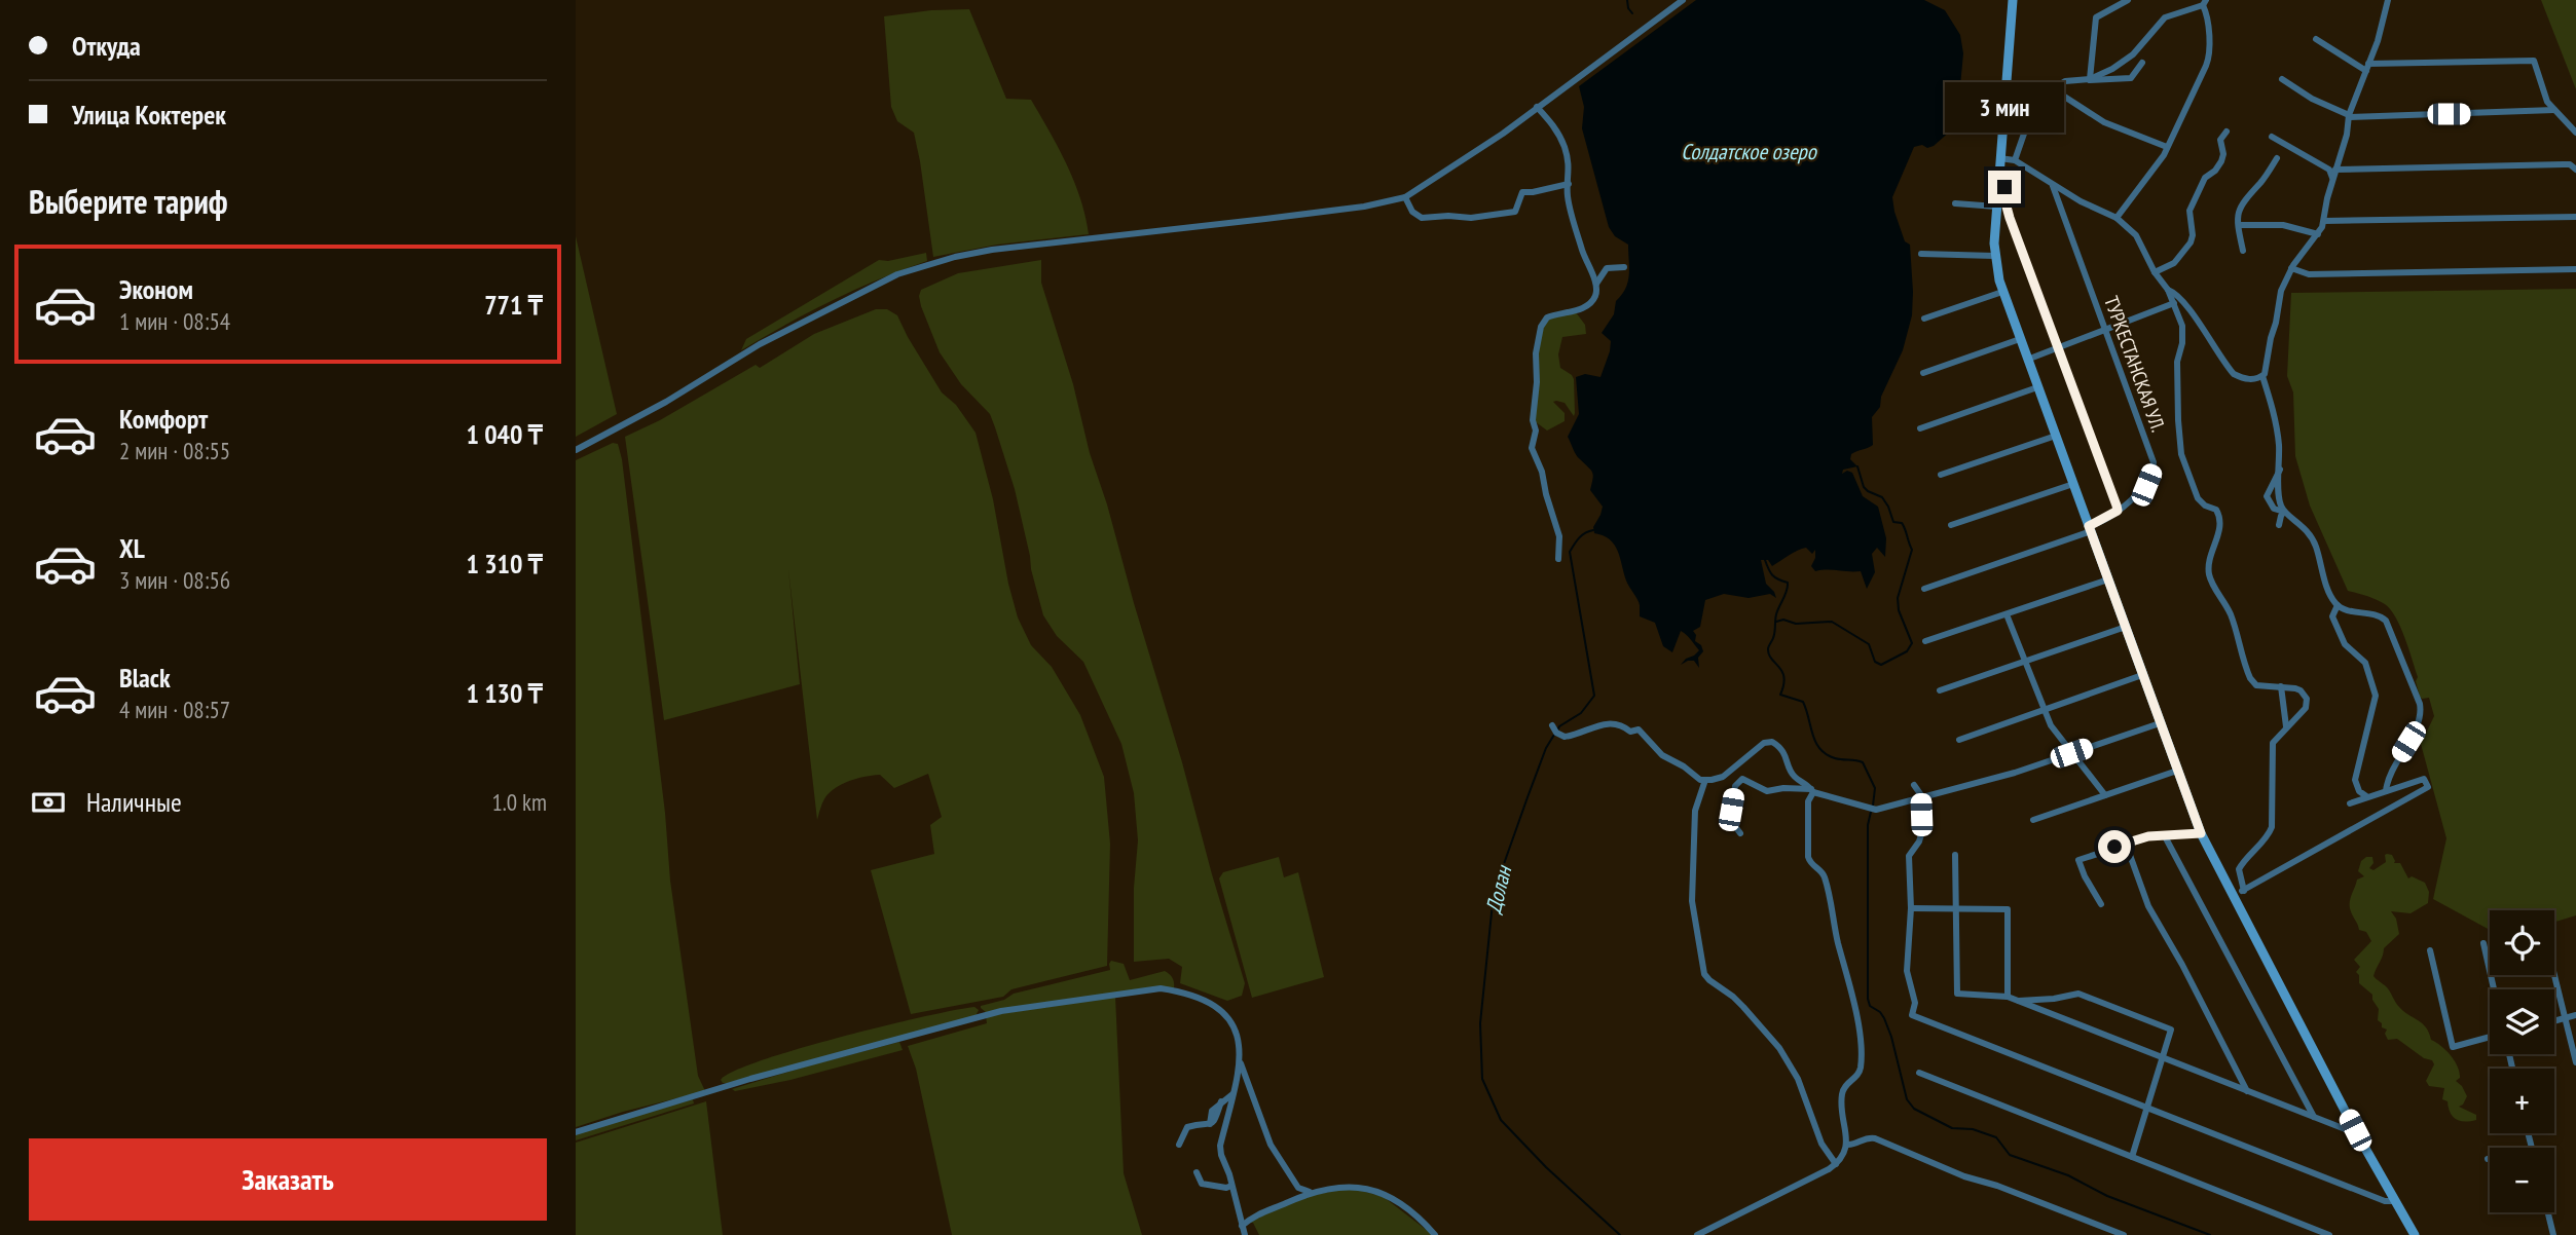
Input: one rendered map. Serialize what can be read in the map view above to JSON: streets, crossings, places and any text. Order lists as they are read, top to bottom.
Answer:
{
  "streets": {
    "street": ["ТУРКЕСТАНСКАЯ УЛ."]
  },
  "water": ["Солдатское озеро", "Долан"],
  "page": {
    "banner": ["Откуда", "Улица Коктерек"],
    "bubble": "3 мин",
    "heading": "Выберите тариф",
    "list": [
      {
        "name": "Эконом",
        "note": "1 мин · 08:54",
        "value": "771 ₸"
      },
      {
        "name": "Комфорт",
        "note": "2 мин · 08:55",
        "value": "1 040 ₸"
      },
      {
        "name": "XL",
        "note": "3 мин · 08:56",
        "value": "1 310 ₸"
      },
      {
        "name": "Black",
        "note": "4 мин · 08:57",
        "value": "1 130 ₸"
      }
    ],
    "pay": ["Наличные", "1.0 km"],
    "map_buttons": ["+", "−"],
    "buttons": "Заказать"
  }
}
